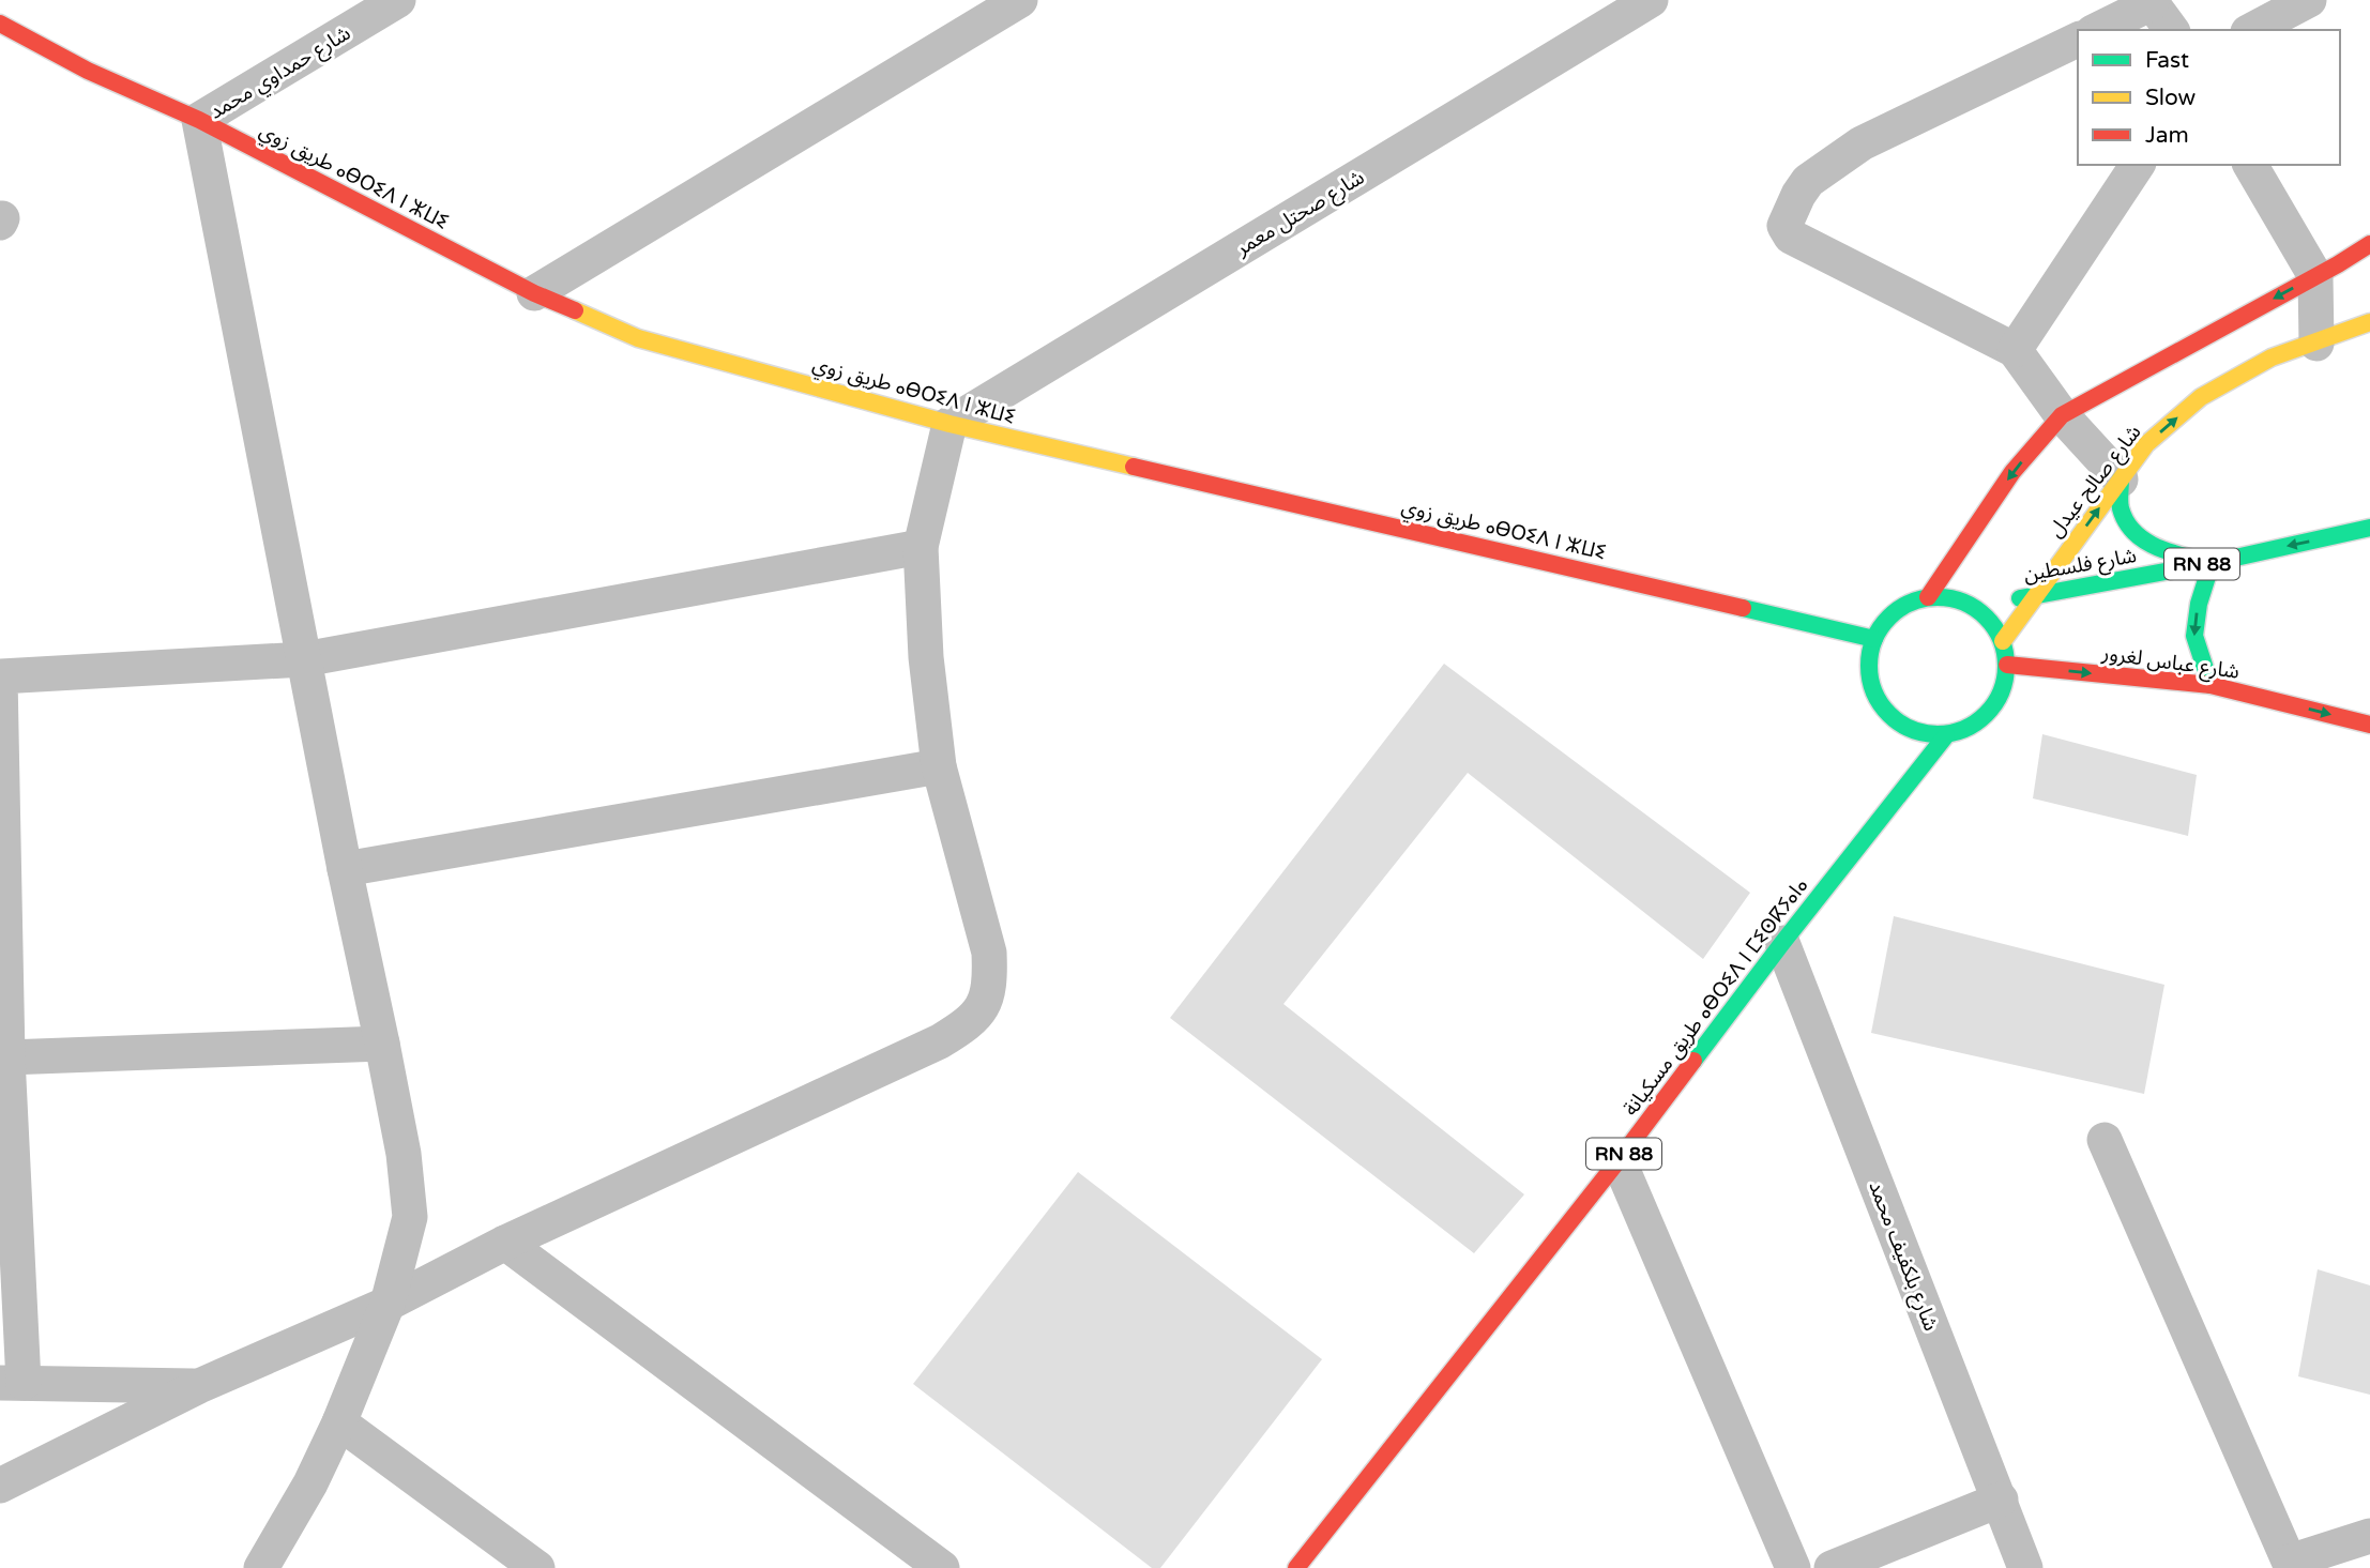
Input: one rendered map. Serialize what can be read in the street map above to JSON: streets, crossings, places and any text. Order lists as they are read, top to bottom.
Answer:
{
  "streets": {
    "main road": [
      "طريق زوي ⴰⴱⵔⵉⴷ ⵏ ⵣⵡⵉ",
      "شارع صالح عيدل",
      "شارع فلسطين",
      "RN 88",
      "شارع عباس لغرور",
      "طريق مسكيانة ⴰⴱⵔⵉⴷ ⵏ ⵎⵉⵙⴽⵢⴰⵏⴰ"
    ],
    "street": ["شارع حمداوي محمد", "شارع صحتل معمر", "شارع بلكفيف محمد"]
  },
  "crossings": [
    ["شارع حمداوي محمد", "طريق زوي ⴰⴱⵔⵉⴷ ⵏ ⵣⵡⵉ"],
    ["طريق زوي ⴰⴱⵔⵉⴷ ⵏ ⵣⵡⵉ", "شارع صحتل معمر"],
    ["طريق زوي ⴰⴱⵔⵉⴷ ⵏ ⵣⵡⵉ", "شارع صالح عيدل"],
    ["طريق زوي ⴰⴱⵔⵉⴷ ⵏ ⵣⵡⵉ", "شارع فلسطين"],
    ["طريق زوي ⴰⴱⵔⵉⴷ ⵏ ⵣⵡⵉ", "شارع عباس لغرور"],
    ["طريق زوي ⴰⴱⵔⵉⴷ ⵏ ⵣⵡⵉ", "طريق مسكيانة ⴰⴱⵔⵉⴷ ⵏ ⵎⵉⵙⴽⵢⴰⵏⴰ"],
    ["شارع صالح عيدل", "شارع فلسطين"],
    ["شارع صالح عيدل", "شارع عباس لغرور"],
    ["شارع صالح عيدل", "طريق مسكيانة ⴰⴱⵔⵉⴷ ⵏ ⵎⵉⵙⴽⵢⴰⵏⴰ"],
    ["شارع فلسطين", "شارع عباس لغرور"],
    ["شارع فلسطين", "طريق مسكيانة ⴰⴱⵔⵉⴷ ⵏ ⵎⵉⵙⴽⵢⴰⵏⴰ"],
    ["شارع عباس لغرور", "طريق مسكيانة ⴰⴱⵔⵉⴷ ⵏ ⵎⵉⵙⴽⵢⴰⵏⴰ"],
    ["طريق مسكيانة ⴰⴱⵔⵉⴷ ⵏ ⵎⵉⵙⴽⵢⴰⵏⴰ", "شارع بلكفيف محمد"]
  ],
  "one_way": ["شارع فلسطين", "شارع عباس لغرور"],
  "legend": ["Fast", "Slow", "Jam"]
}
